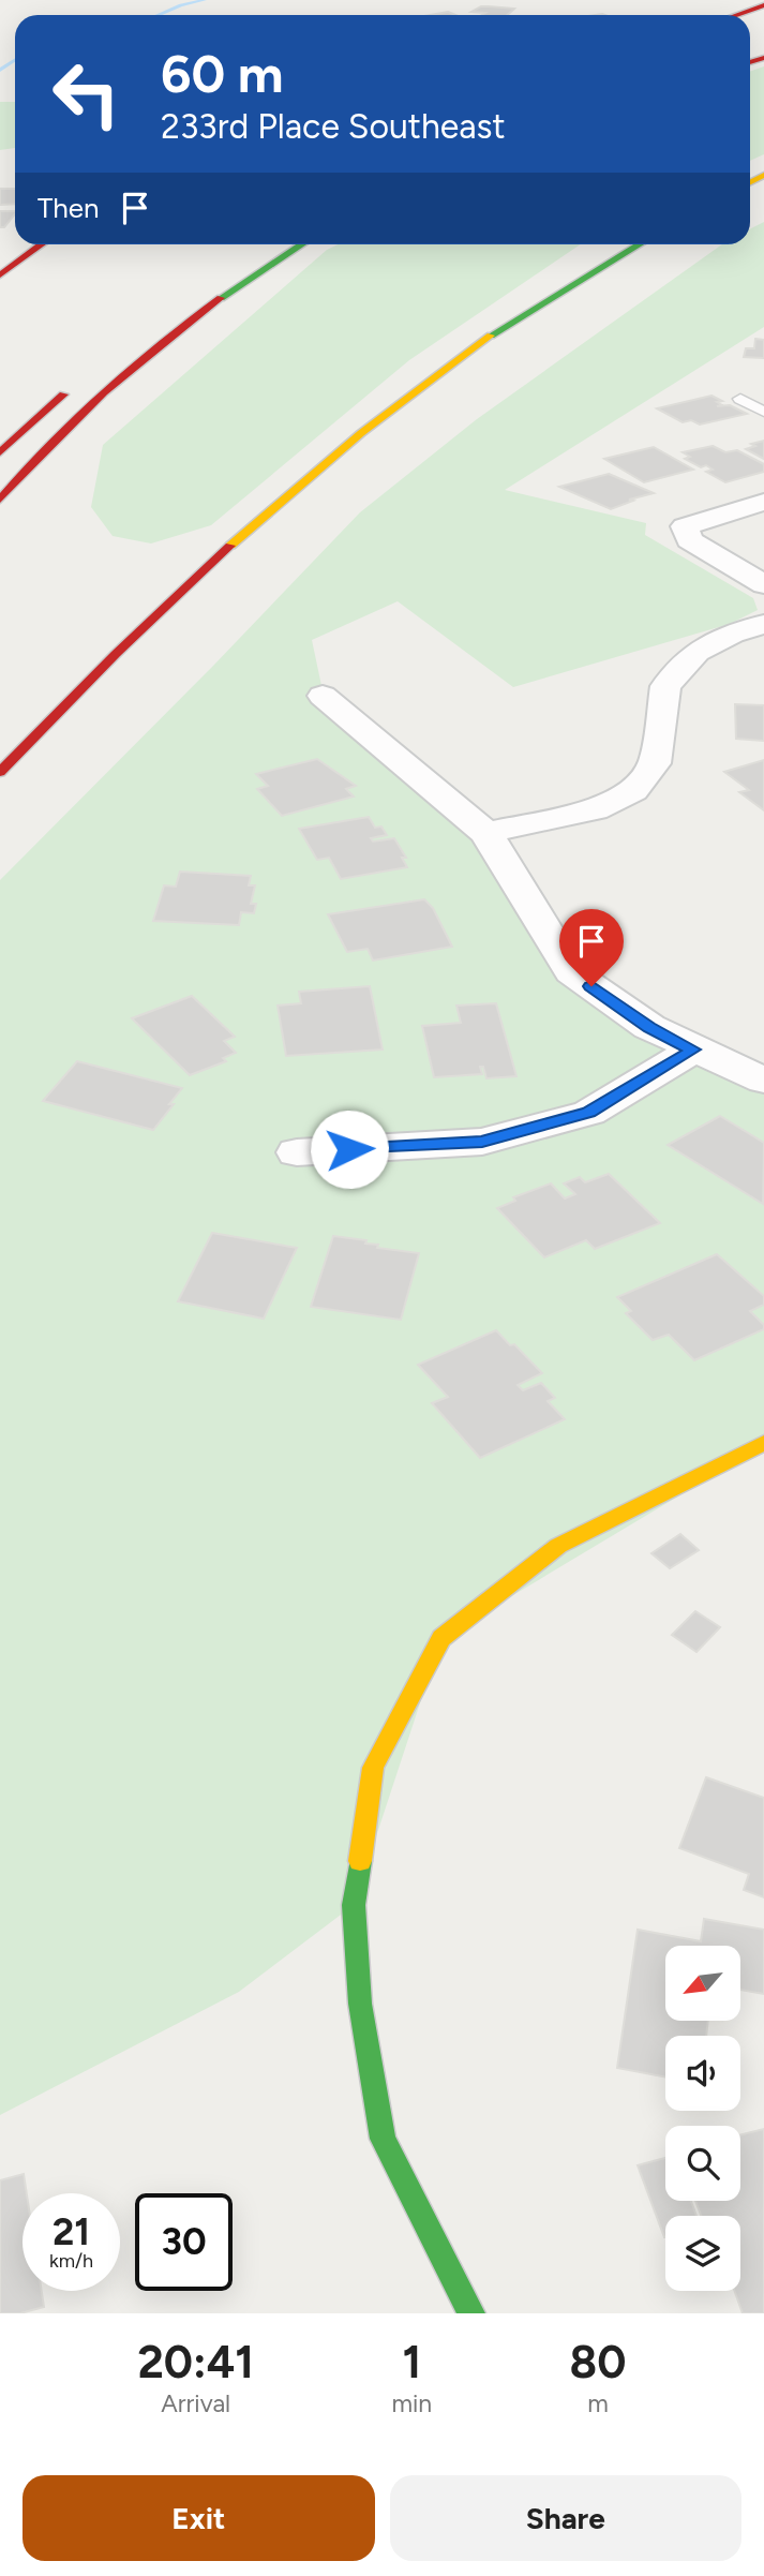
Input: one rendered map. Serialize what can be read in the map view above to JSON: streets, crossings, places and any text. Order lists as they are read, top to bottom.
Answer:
{
  "north": "bottom left",
  "page": {
    "turn": ["60 m", "233rd Place Southeast"],
    "then": "Then",
    "speed": "21 km/h",
    "limit": "30",
    "eta": [
      "20:41",
      "Arrival",
      "1",
      "min",
      "80",
      "m"
    ],
    "buttons": ["Exit", "Share"]
  }
}
